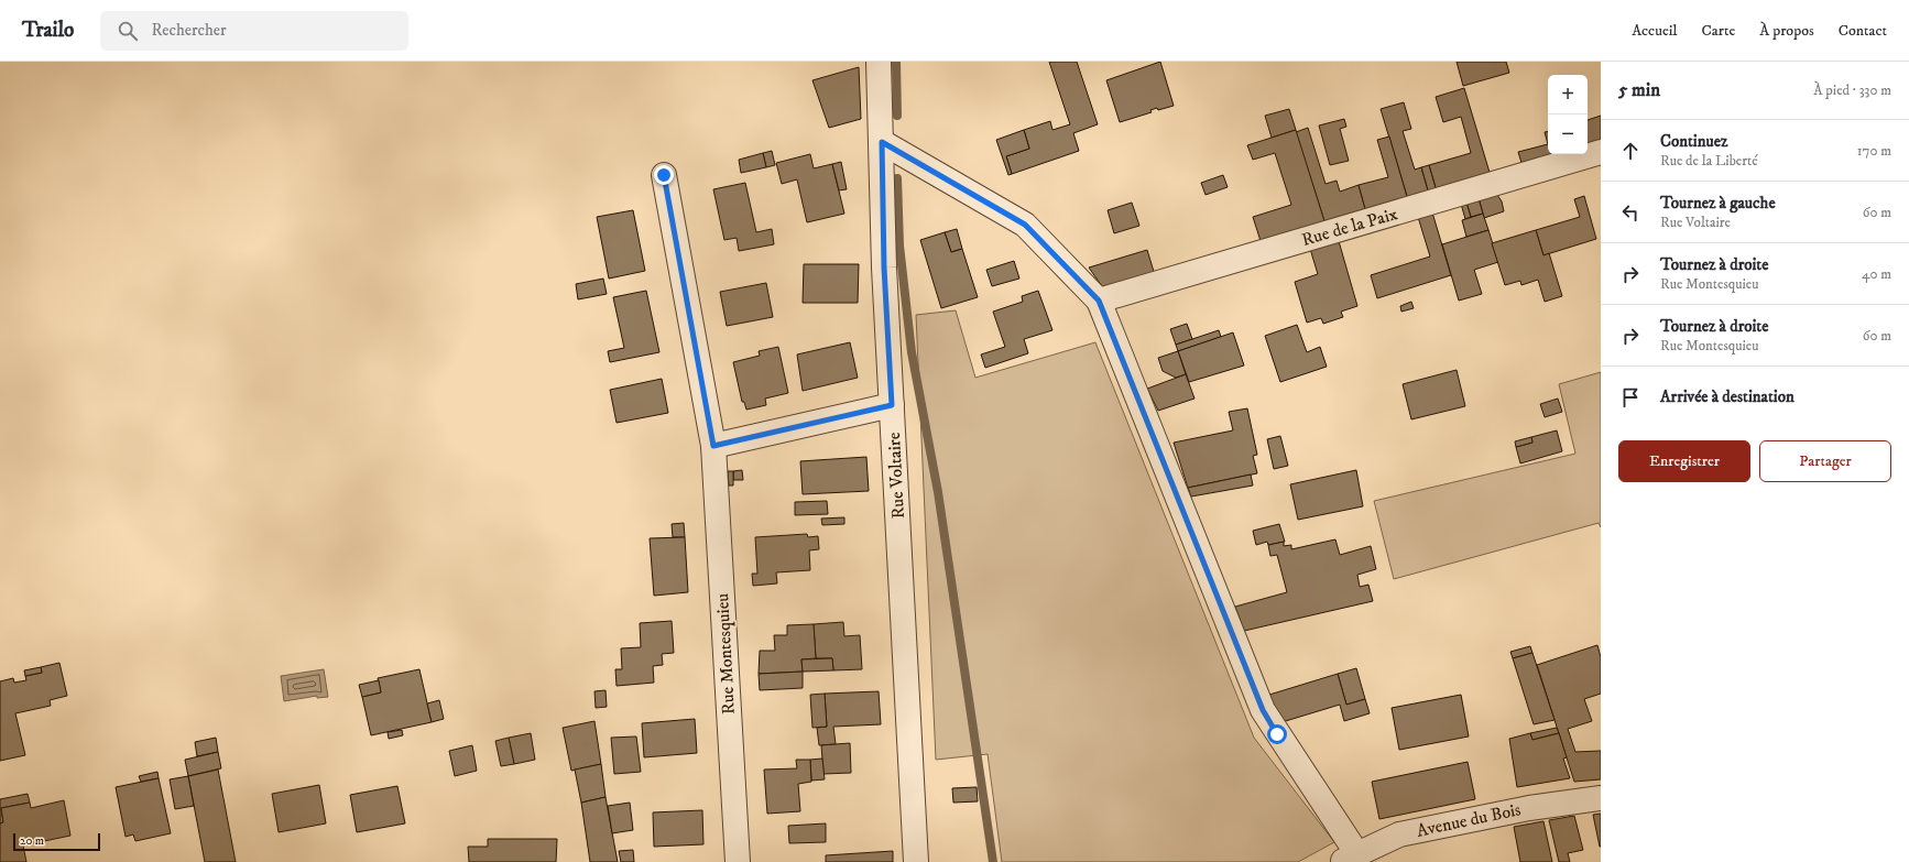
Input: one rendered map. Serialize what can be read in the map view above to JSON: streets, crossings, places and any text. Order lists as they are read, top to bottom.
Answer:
{
  "streets": {
    "street": [
      "Rue de la Paix",
      "Rue Voltaire",
      "Rue Montesquieu",
      "Avenue du Bois"
    ]
  },
  "scale_bar": "20 m",
  "page": {
    "header": "Trailo",
    "search": "Rechercher",
    "nav": [
      "Accueil",
      "Carte",
      "À propos",
      "Contact"
    ],
    "heading": ["5 min", "À pied · 330 m"],
    "map_buttons": ["+", "−"],
    "list": [
      ["Continuez", "Rue de la Liberté", "170 m"],
      ["Tournez à gauche", "Rue Voltaire", "60 m"],
      ["Tournez à droite", "Rue Montesquieu", "40 m"],
      ["Tournez à droite", "Rue Montesquieu", "60 m"],
      "Arrivée à destination"
    ],
    "buttons": ["Enregistrer", "Partager"],
    "scale": "20 m"
  }
}
